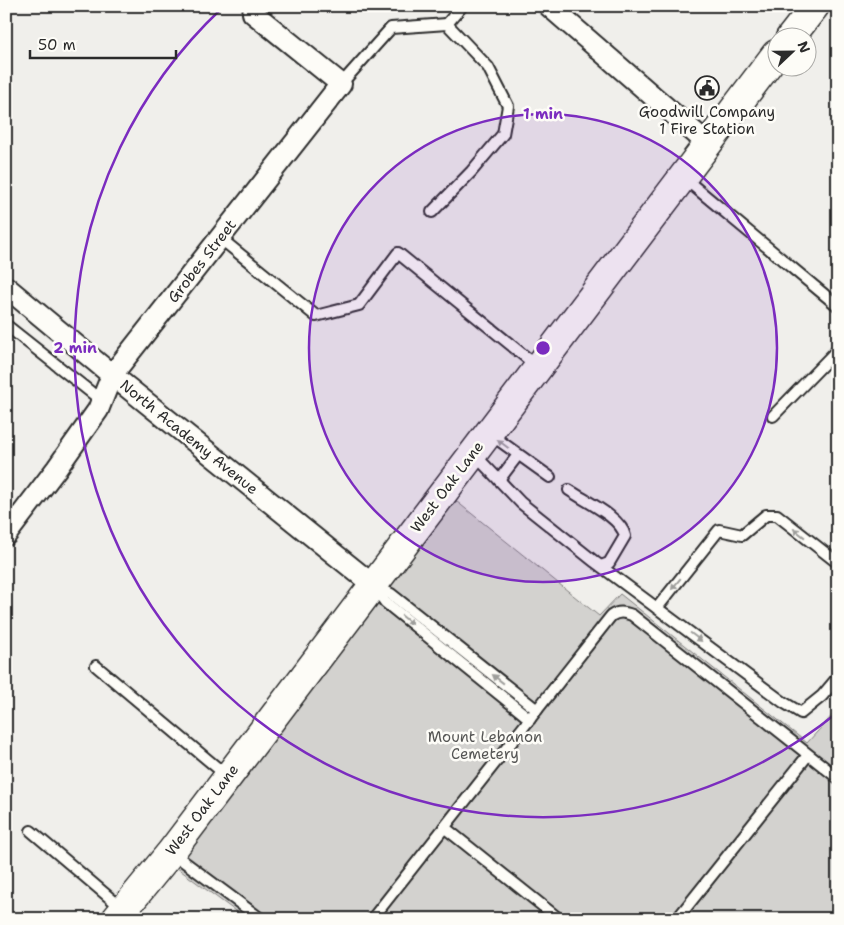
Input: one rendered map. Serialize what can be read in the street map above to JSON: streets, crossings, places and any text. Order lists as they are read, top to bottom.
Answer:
{
  "streets": {
    "main road": ["West Oak Lane"],
    "street": ["Grobes Street", "North Academy Avenue"]
  },
  "crossings": [
    ["Grobes Street", "North Academy Avenue"],
    ["North Academy Avenue", "West Oak Lane"]
  ],
  "parks": ["Mount Lebanon Cemetery"],
  "places": {
    "public building": ["Goodwill Company 1 Fire Station"]
  },
  "scale_bar": "50 m",
  "north": "right",
  "rings": ["1 min", "2 min"]
}
